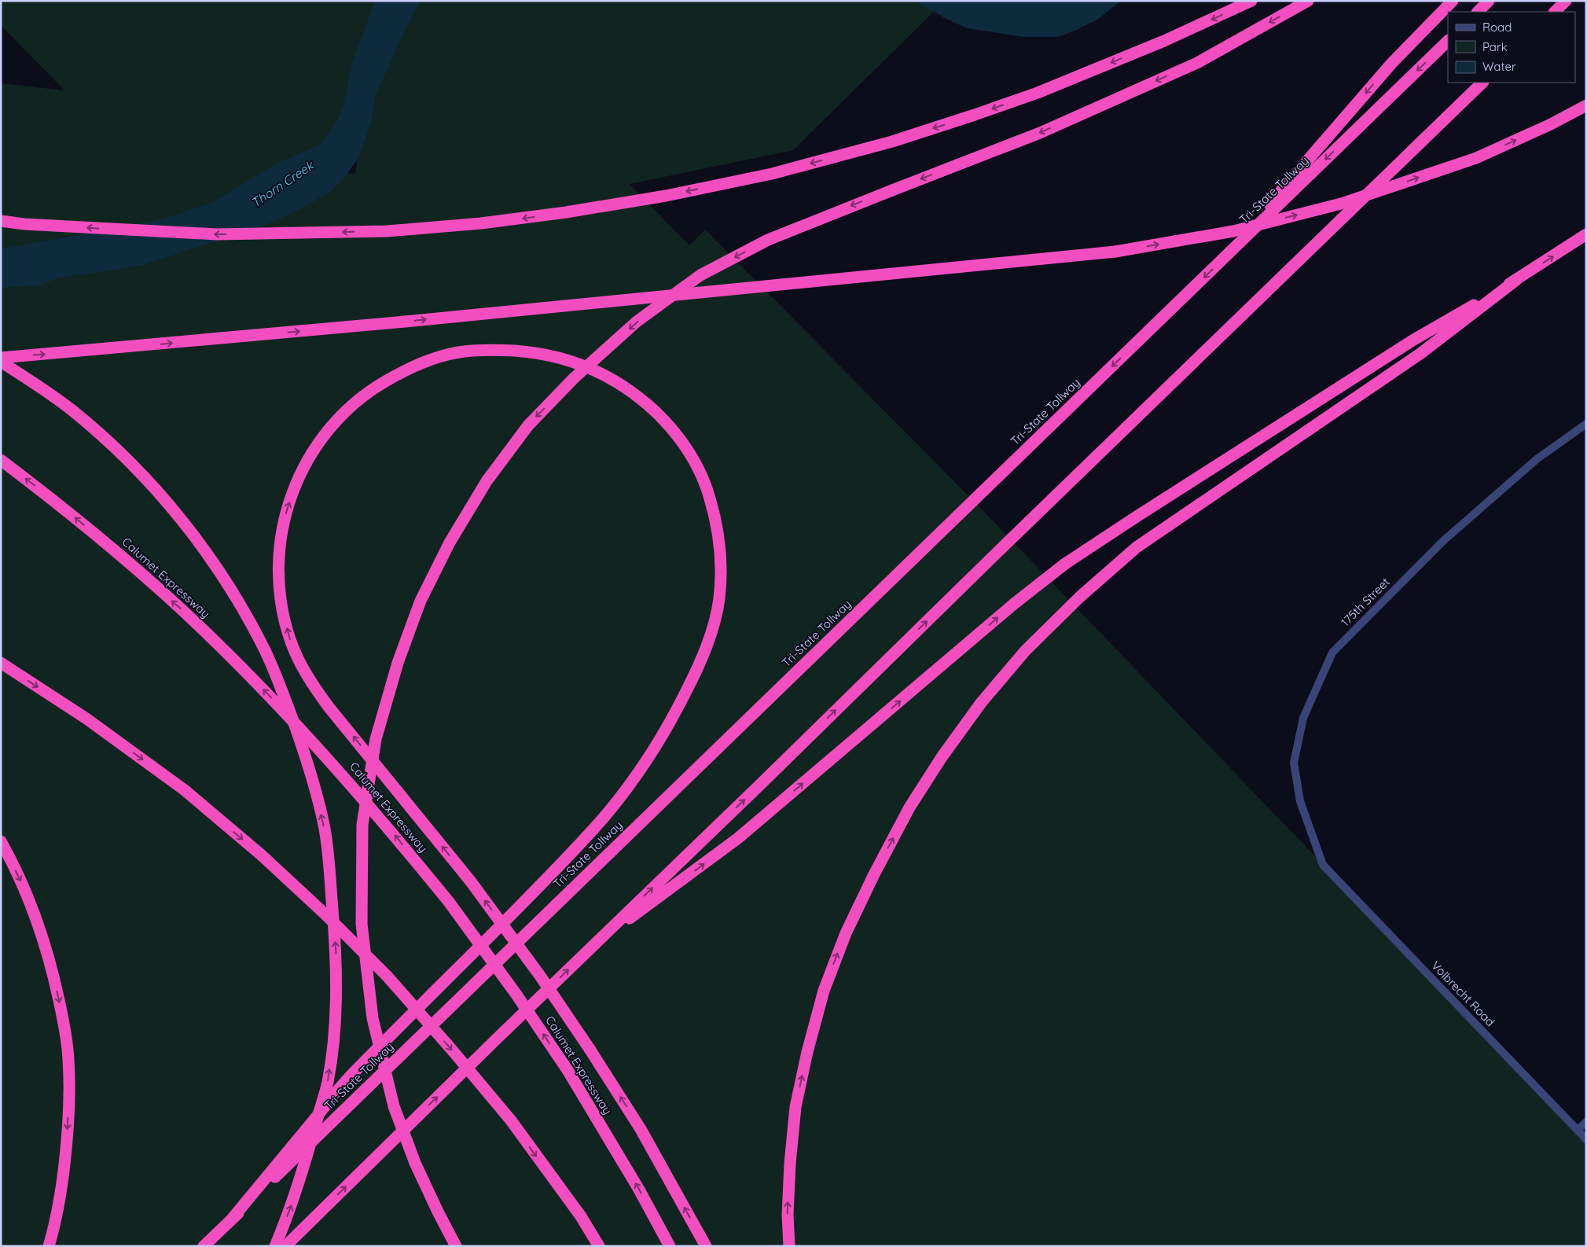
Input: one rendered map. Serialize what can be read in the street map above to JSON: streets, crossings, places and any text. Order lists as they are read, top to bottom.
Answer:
{
  "streets": {
    "highway": ["Tri-State Tollway", "Calumet Expressway"],
    "street": ["175th Street", "Volbrecht Road"]
  },
  "crossings": [
    ["175th Street", "Volbrecht Road"]
  ],
  "water": ["Thorn Creek"],
  "legend": ["Road", "Park", "Water"]
}
